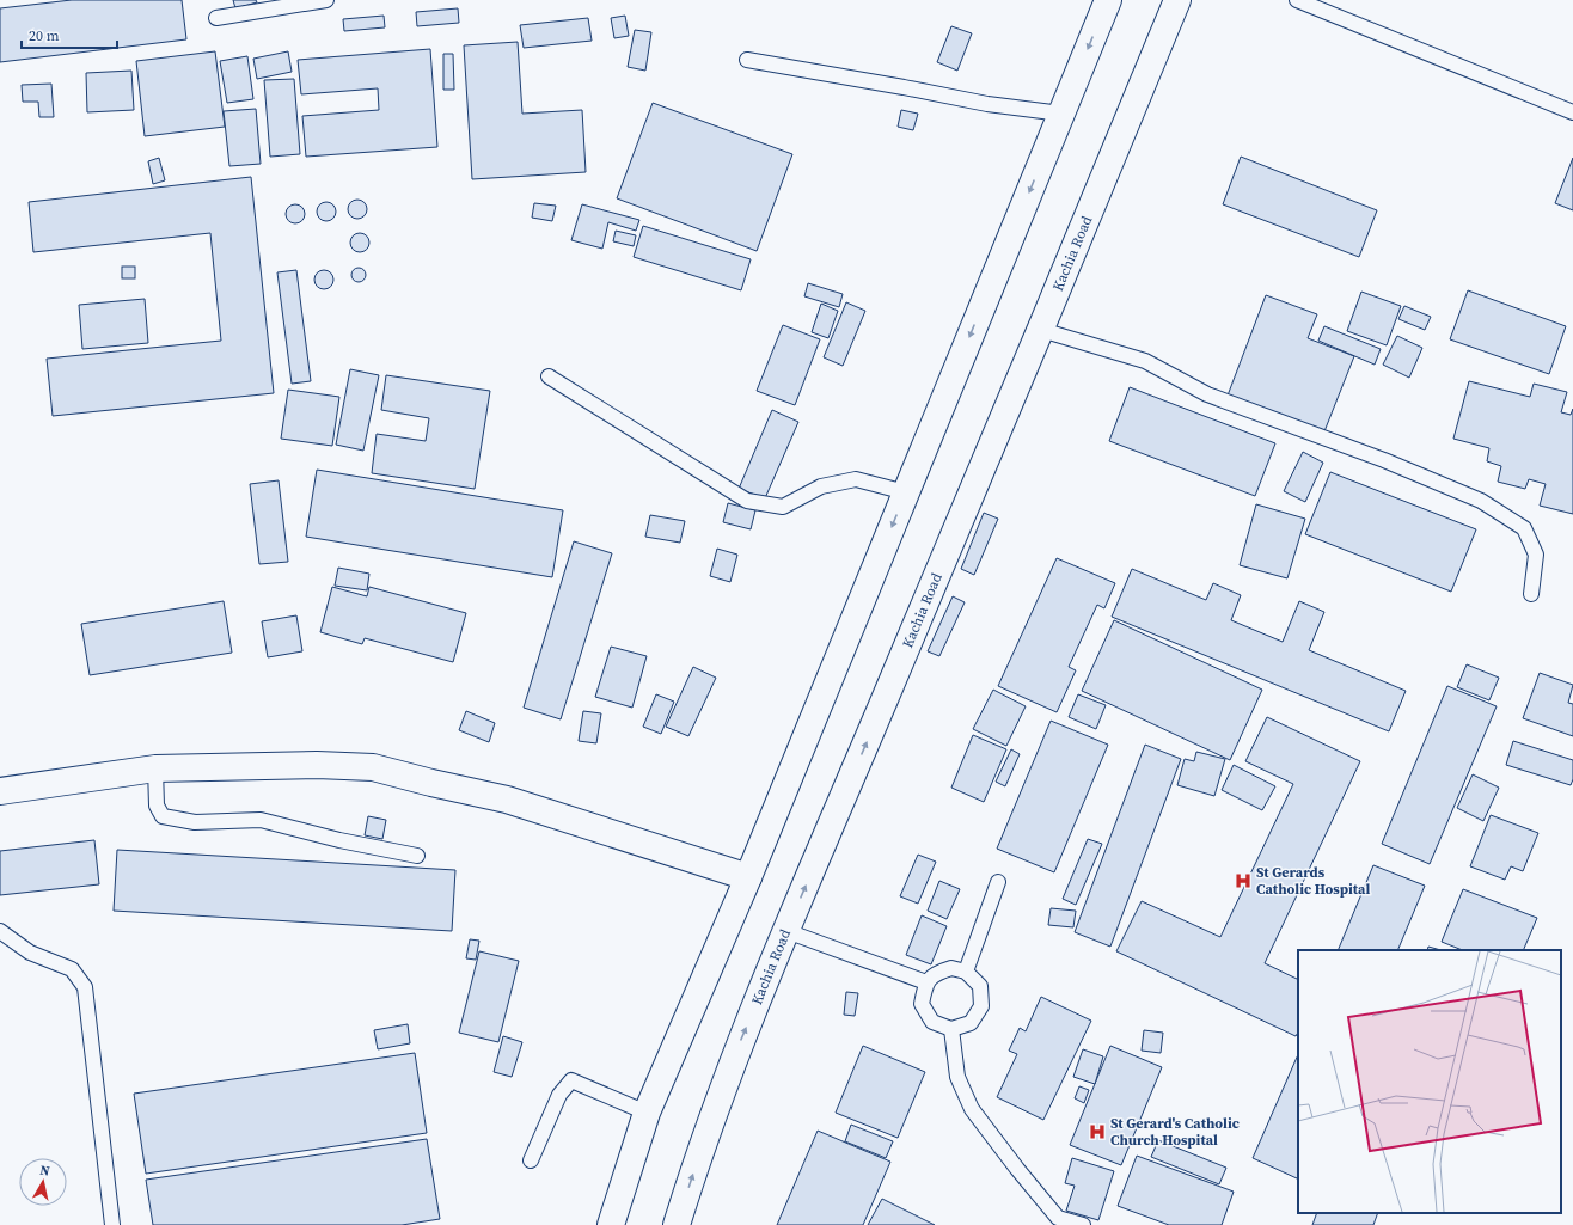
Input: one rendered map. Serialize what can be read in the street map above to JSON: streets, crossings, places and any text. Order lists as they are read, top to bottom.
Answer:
{
  "streets": {
    "main road": ["Kachia Road"]
  },
  "places": {
    "hospital": ["St Gerards Catholic Hospital", "St Gerard's Catholic Church Hospital"]
  },
  "scale_bar": "20 m",
  "north": "top"
}
